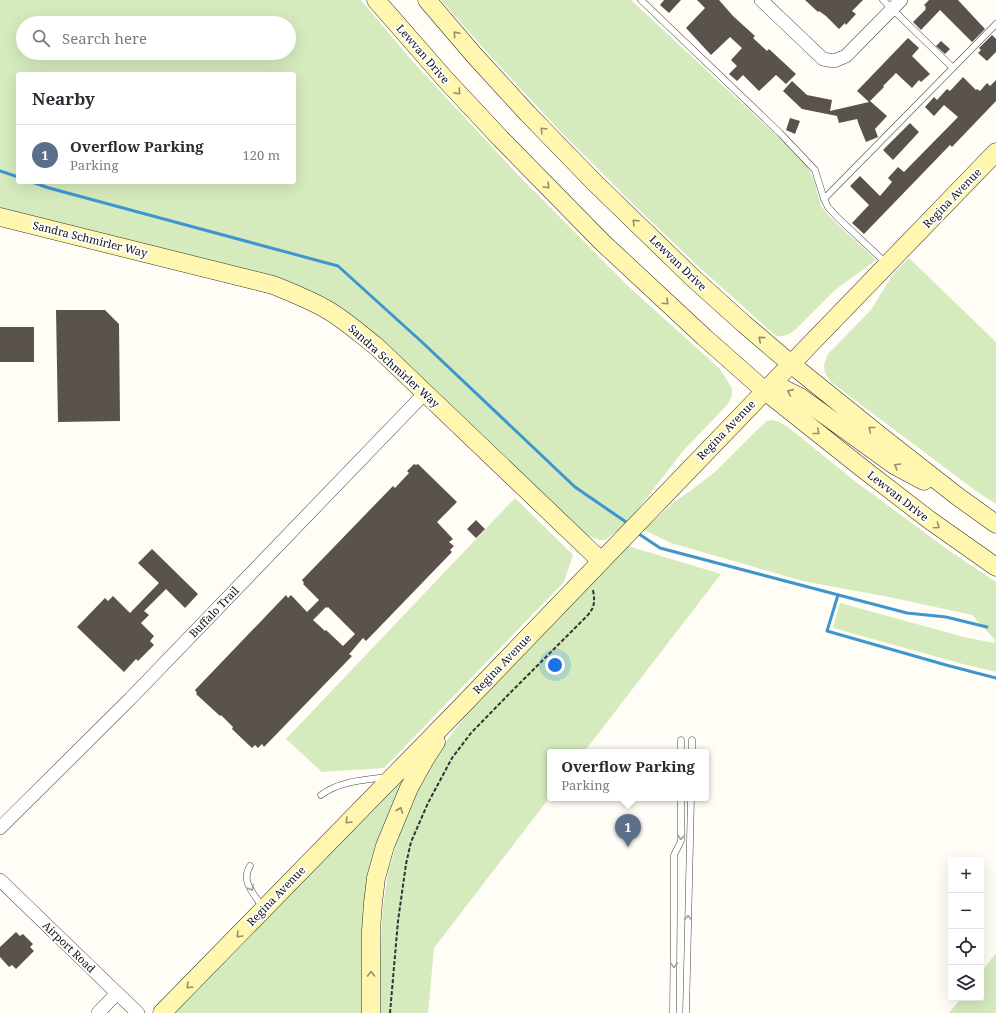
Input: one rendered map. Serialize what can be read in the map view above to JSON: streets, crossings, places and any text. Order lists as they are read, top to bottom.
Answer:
{
  "streets": {
    "street": [
      "Lewvan Drive",
      "Regina Avenue",
      "Sandra Schmirler Way",
      "Buffalo Trail",
      "Airport Road"
    ]
  },
  "crossings": [
    ["Lewvan Drive", "Regina Avenue"],
    ["Regina Avenue", "Sandra Schmirler Way"],
    ["Sandra Schmirler Way", "Buffalo Trail"]
  ],
  "page": {
    "search": "Search here",
    "heading": "Nearby",
    "list": [
      {
        "mark": "1",
        "name": "Overflow Parking",
        "note": "Parking",
        "value": "120 m"
      }
    ],
    "popup": ["Overflow Parking", "Parking"],
    "pins": "1",
    "map_buttons": ["+", "−"]
  }
}
